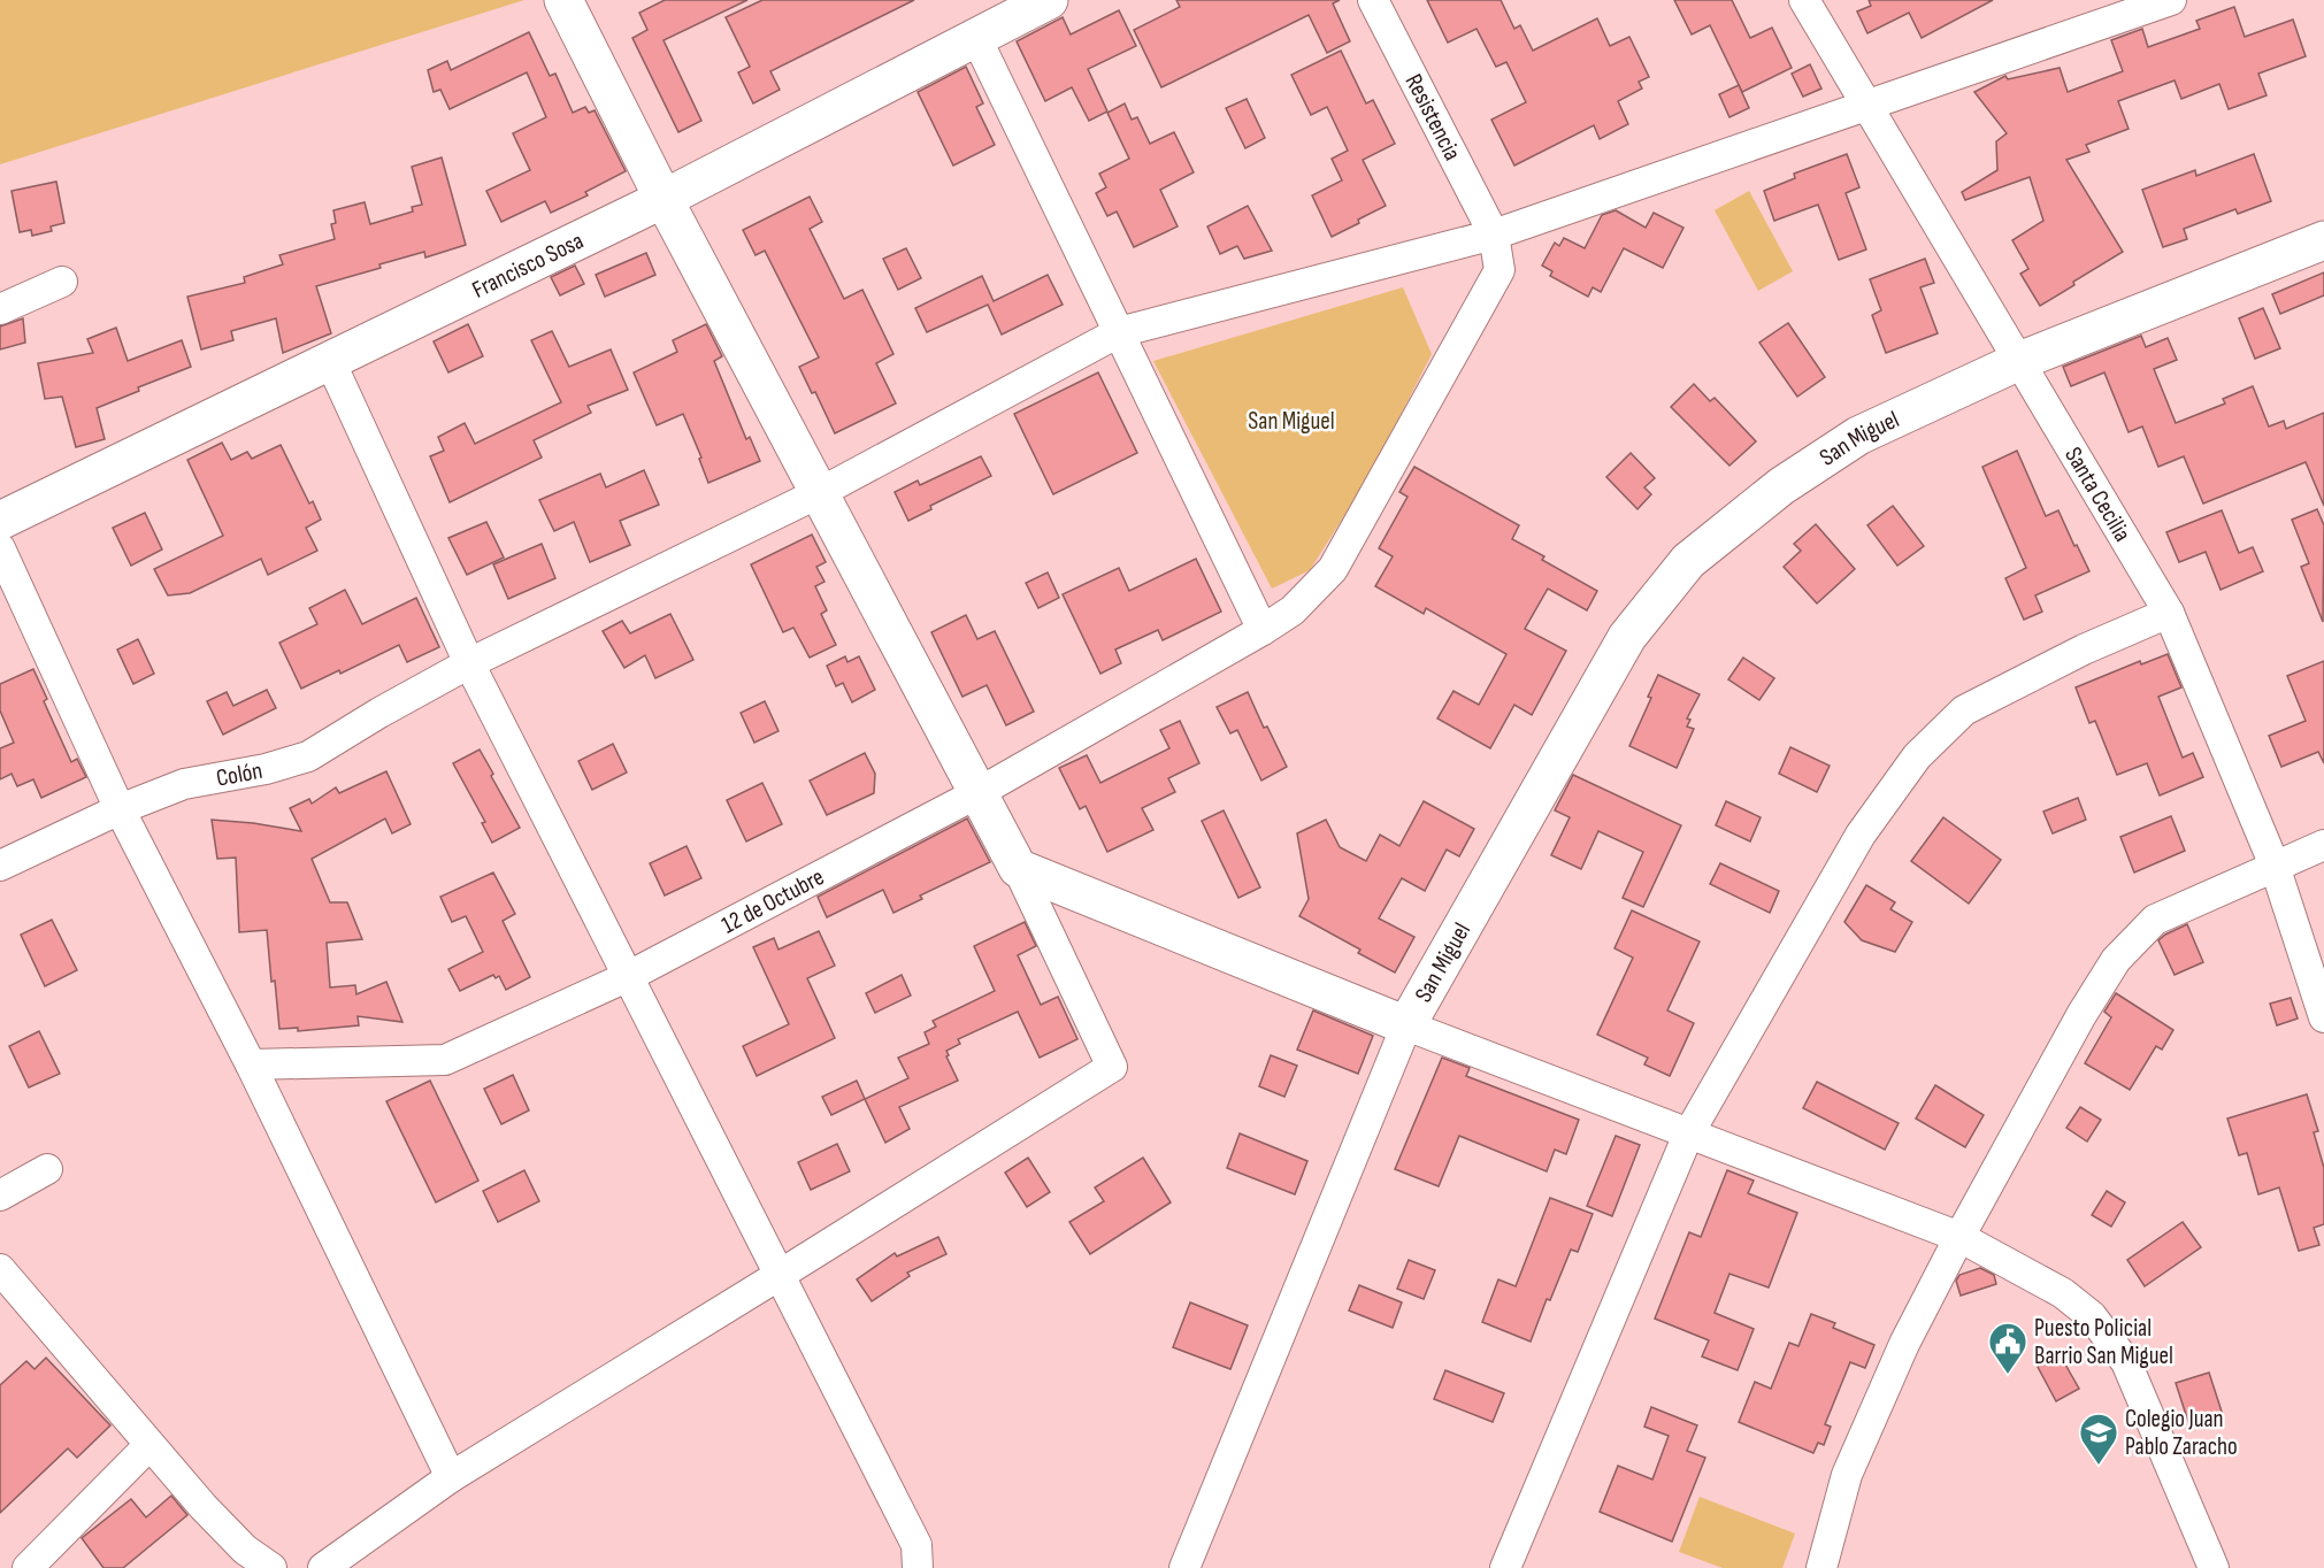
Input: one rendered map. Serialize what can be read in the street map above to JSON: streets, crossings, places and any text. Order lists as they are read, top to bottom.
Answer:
{
  "streets": {
    "street": [
      "Resistencia",
      "Francisco Sosa",
      "San Miguel",
      "Santa Cecilia",
      "Colón",
      "12 de Octubre"
    ]
  },
  "crossings": [
    ["Resistencia", "Colón"],
    ["Resistencia", "12 de Octubre"],
    ["San Miguel", "Santa Cecilia"],
    ["Santa Cecilia", "Colón"]
  ],
  "parks": ["San Miguel"],
  "places": {
    "public building": ["Puesto Policial Barrio San Miguel"],
    "school or university": ["Colegio Juan Pablo Zaracho"]
  }
}
